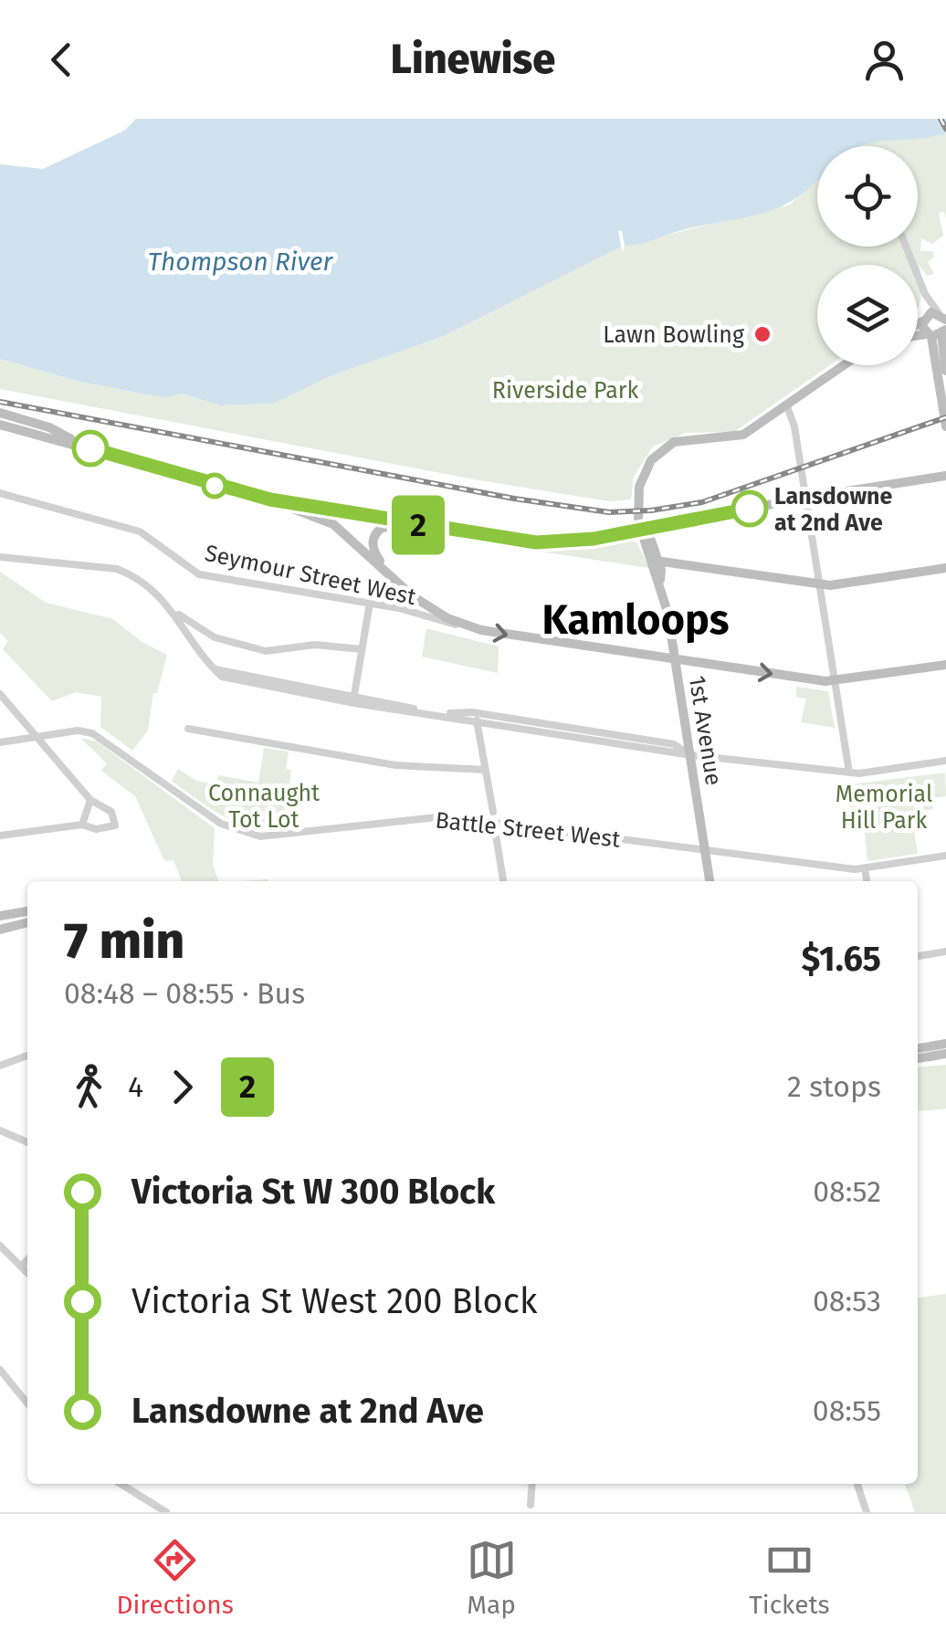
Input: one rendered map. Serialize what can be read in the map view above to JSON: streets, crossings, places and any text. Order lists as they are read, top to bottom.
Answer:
{
  "streets": {
    "main road": ["Seymour Street West", "1st Avenue"],
    "street": ["Battle Street West"]
  },
  "crossings": [
    ["Seymour Street West", "1st Avenue"],
    ["1st Avenue", "Battle Street West"]
  ],
  "districts": ["Kamloops"],
  "water": ["Thompson River"],
  "parks": ["Riverside Park", "Connaught Tot Lot", "Memorial Hill Park"],
  "places": ["Lawn Bowling", "Lansdowne at 2nd Ave"],
  "lines": ["bus line 2"],
  "page": {
    "header": "Linewise",
    "on_map": "2",
    "heading": ["7 min", "08:48 – 08:55 · Bus", "$1.65"],
    "legs": ["4", "2", "2 stops"],
    "list": [
      {
        "name": "Victoria St W 300 Block",
        "value": "08:52"
      },
      {
        "name": "Victoria St West 200 Block",
        "value": "08:53"
      },
      {
        "name": "Lansdowne at 2nd Ave",
        "value": "08:55"
      }
    ],
    "tabs": ["Directions", "Map", "Tickets"]
  }
}
